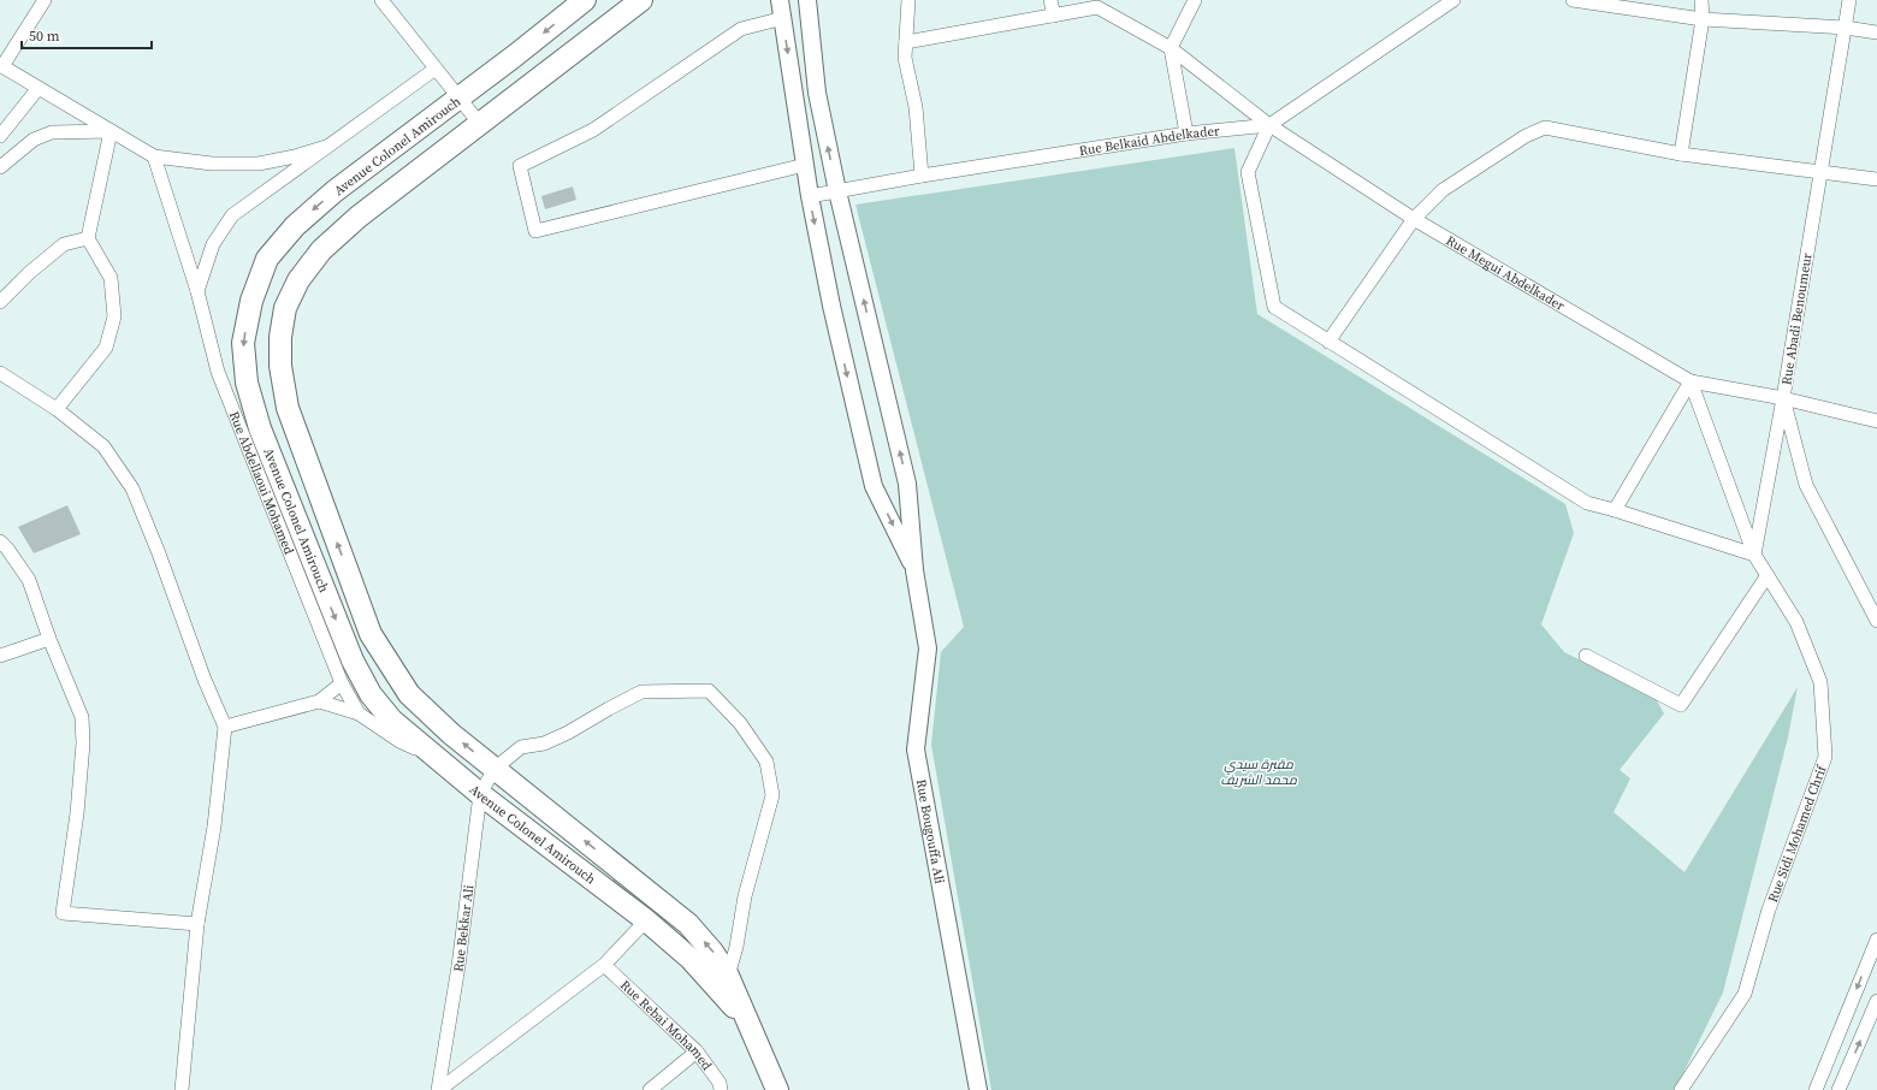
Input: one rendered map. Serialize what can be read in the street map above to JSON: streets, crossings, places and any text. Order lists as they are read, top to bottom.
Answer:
{
  "streets": {
    "main road": ["Avenue Colonel Amirouch"],
    "street": [
      "Rue Belkaid Abdelkader",
      "Rue Megui Abdelkader",
      "Rue Abadi Benoumeur",
      "Rue Abdellaoui Mohamed",
      "Rue Bougouffa Ali",
      "Rue Sidi Mohamed Chrif",
      "Rue Bekkar Ali",
      "Rue Rebai Mohamed"
    ]
  },
  "crossings": [
    ["Rue Belkaid Abdelkader", "Rue Megui Abdelkader"],
    ["Avenue Colonel Amirouch", "Rue Abdellaoui Mohamed"],
    ["Avenue Colonel Amirouch", "Rue Bekkar Ali"],
    ["Rue Megui Abdelkader", "Rue Abadi Benoumeur"],
    ["Rue Megui Abdelkader", "Rue Sidi Mohamed Chrif"]
  ],
  "parks": ["مقبرة سيدي محمد الشريف"],
  "scale_bar": "50 m"
}
